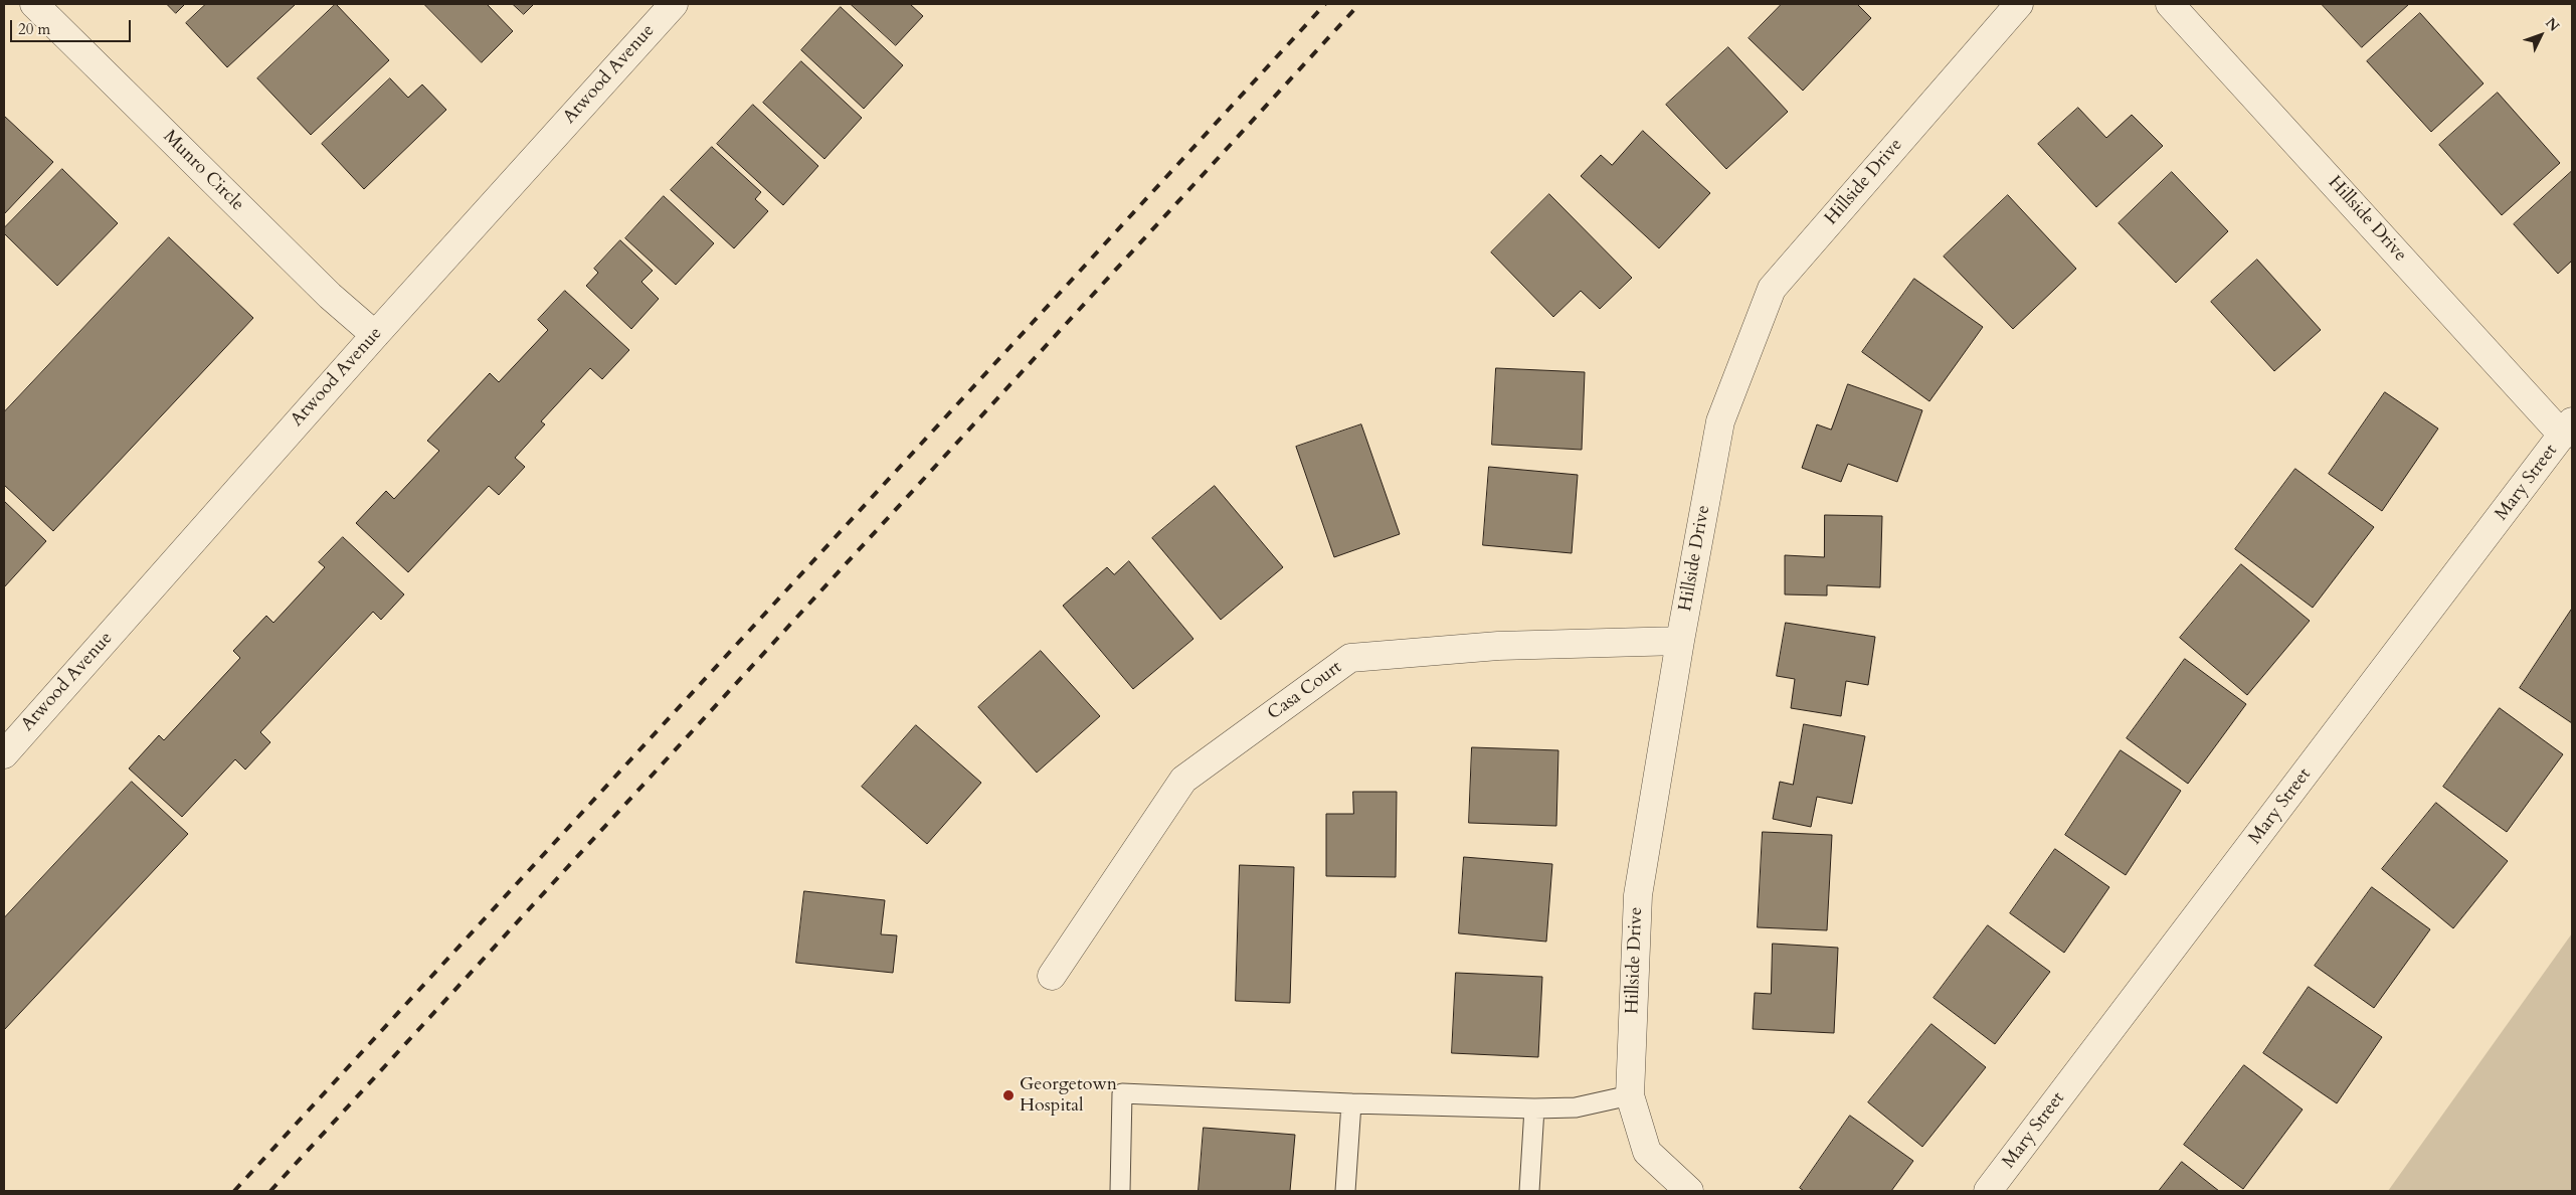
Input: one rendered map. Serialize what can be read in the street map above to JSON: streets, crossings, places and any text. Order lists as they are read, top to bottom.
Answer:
{
  "streets": {
    "street": [
      "Atwood Avenue",
      "Munro Circle",
      "Hillside Drive",
      "Mary Street",
      "Casa Court"
    ]
  },
  "crossings": [
    ["Atwood Avenue", "Munro Circle"],
    ["Hillside Drive", "Mary Street"],
    ["Hillside Drive", "Casa Court"]
  ],
  "places": ["Georgetown Hospital"],
  "scale_bar": "20 m",
  "north": "top right"
}
